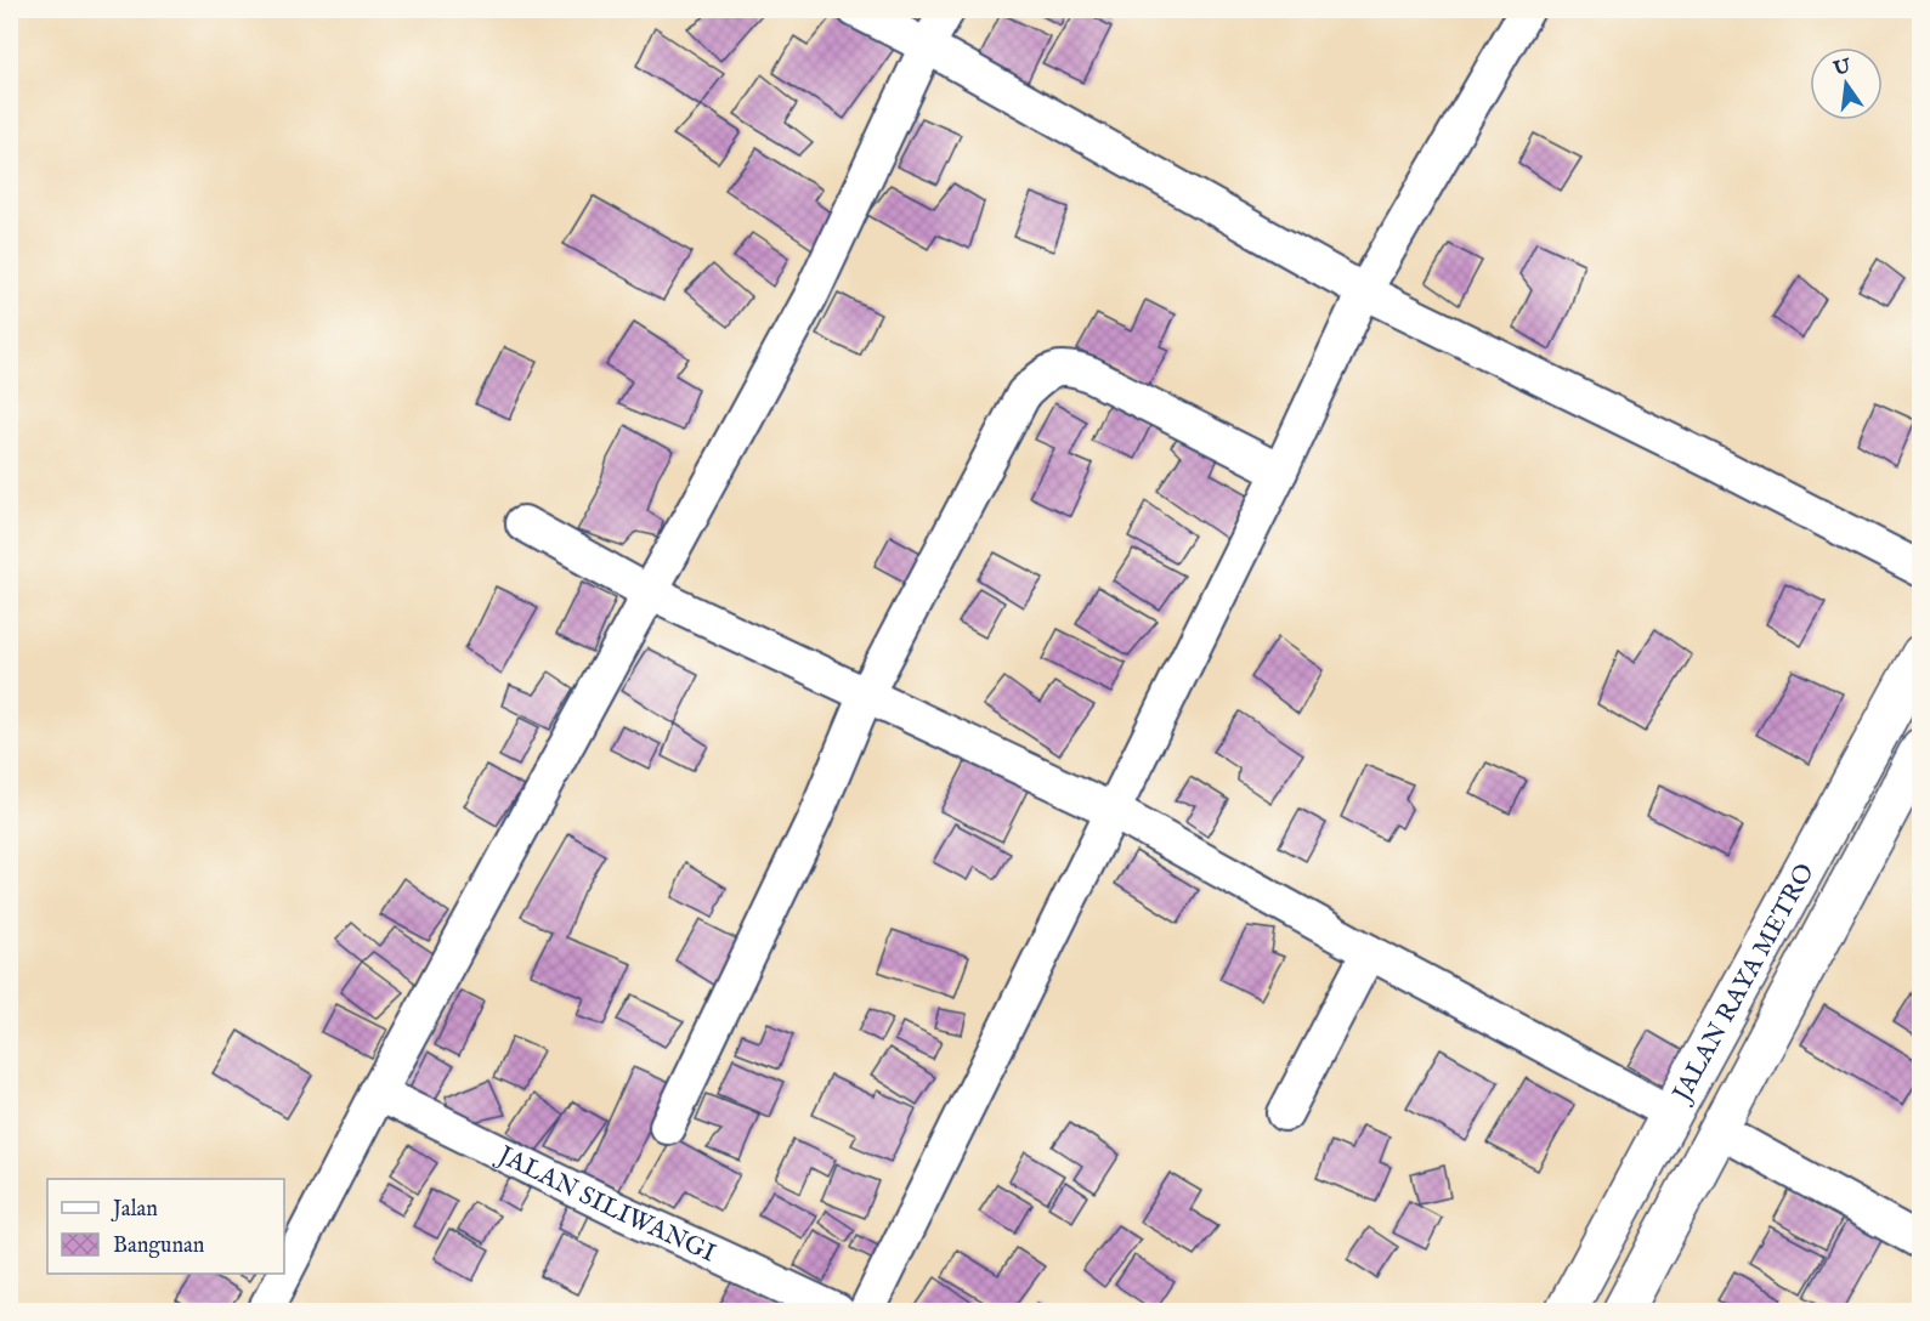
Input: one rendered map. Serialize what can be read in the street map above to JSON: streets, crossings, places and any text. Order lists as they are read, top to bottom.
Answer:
{
  "streets": {
    "highway": ["JALAN RAYA METRO"],
    "street": ["JALAN SILIWANGI"]
  },
  "legend": ["Jalan", "Bangunan"],
  "north": "top"
}
